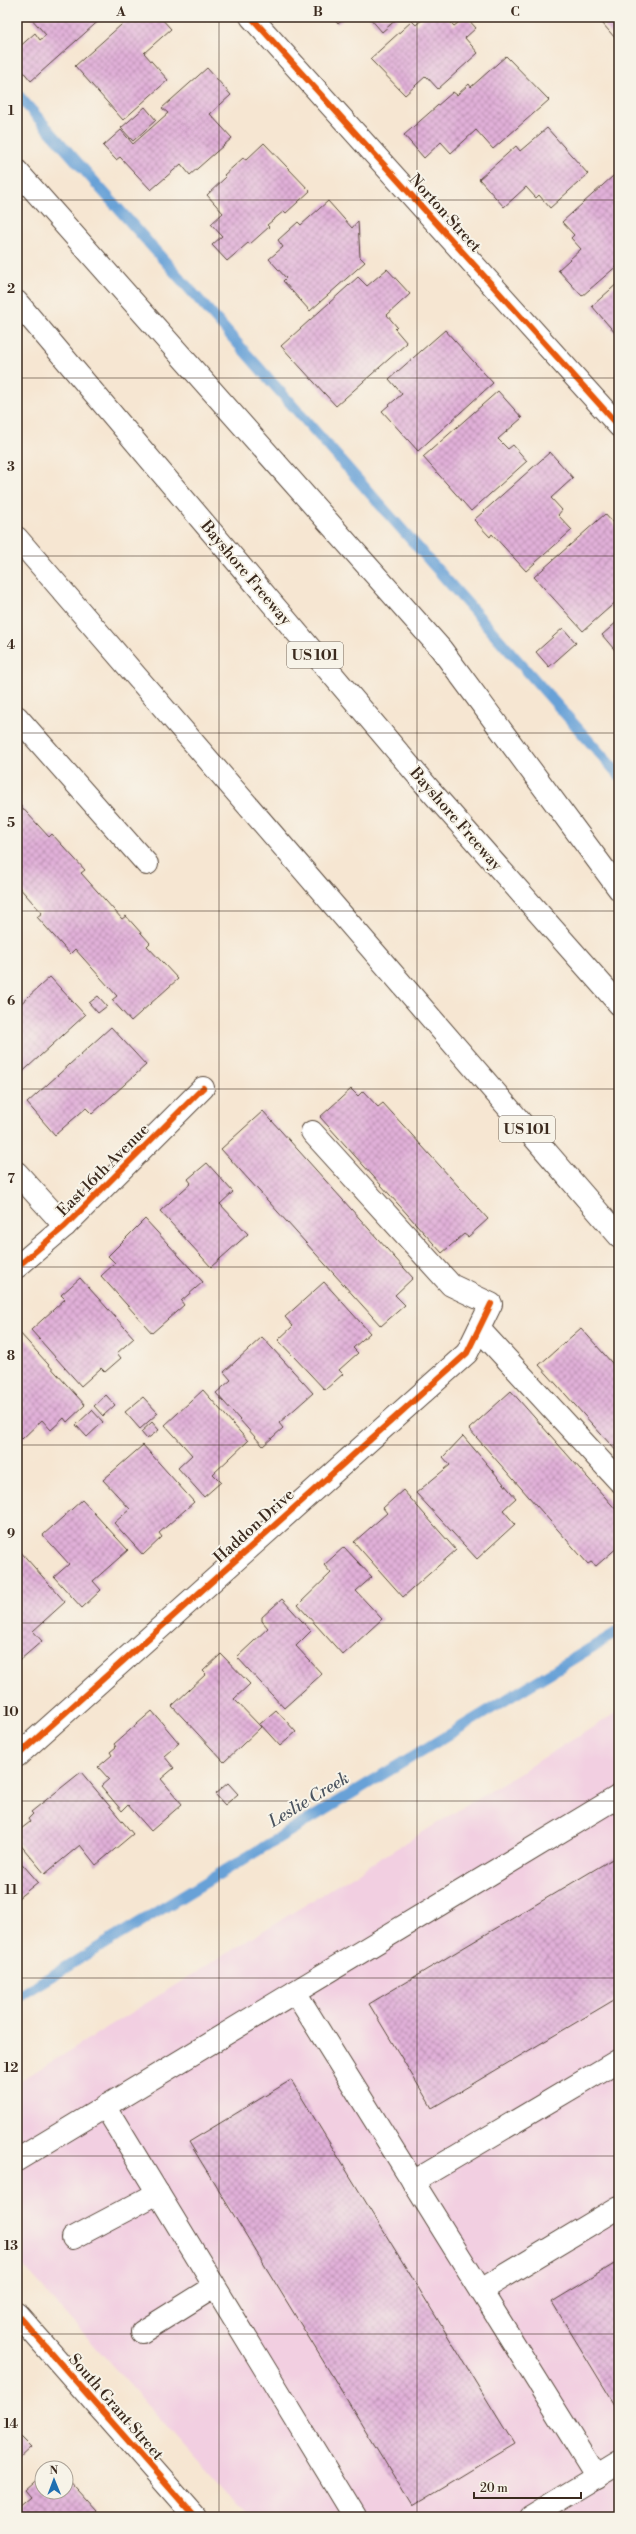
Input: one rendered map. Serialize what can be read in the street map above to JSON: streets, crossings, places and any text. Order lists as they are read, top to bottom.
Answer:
{
  "streets": {
    "main road": [
      "Norton Street",
      "Bayshore Freeway",
      "US 101",
      "East 16th Avenue",
      "Haddon Drive",
      "South Grant Street"
    ]
  },
  "water": ["Leslie Creek"],
  "scale_bar": "20 m",
  "north": "top",
  "grid": {
    "columns": ["A", "B", "C"],
    "rows": [
      "1",
      "2",
      "3",
      "4",
      "5",
      "6",
      "7",
      "8",
      "9",
      "10",
      "11",
      "12",
      "13",
      "14"
    ]
  }
}
